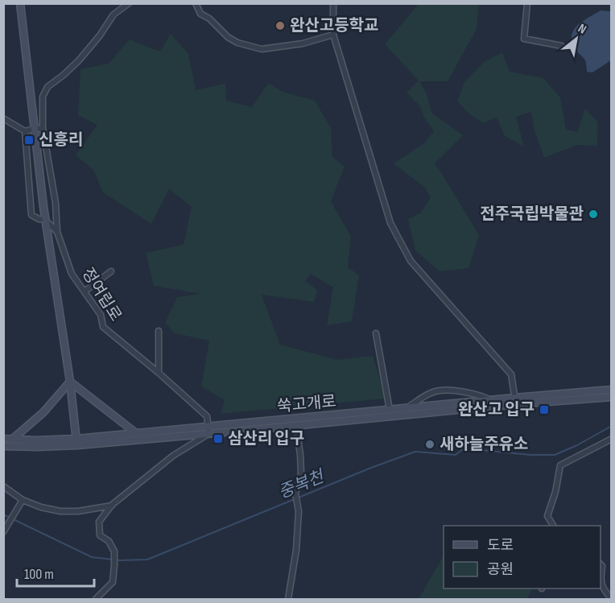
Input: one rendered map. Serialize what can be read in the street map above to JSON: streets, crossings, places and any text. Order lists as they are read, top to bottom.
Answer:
{
  "streets": {
    "street": ["정여립로", "쑥고개로"]
  },
  "crossings": [
    ["정여립로", "쑥고개로"]
  ],
  "water": ["중복천"],
  "places": {
    "other": ["완산고등학교", "전주국립박물관", "새하늘주유소"],
    "transit": ["신흥리", "완산고 입구", "삼산리 입구"]
  },
  "legend": ["도로", "공원"],
  "scale_bar": "100 m",
  "north": "top right"
}
